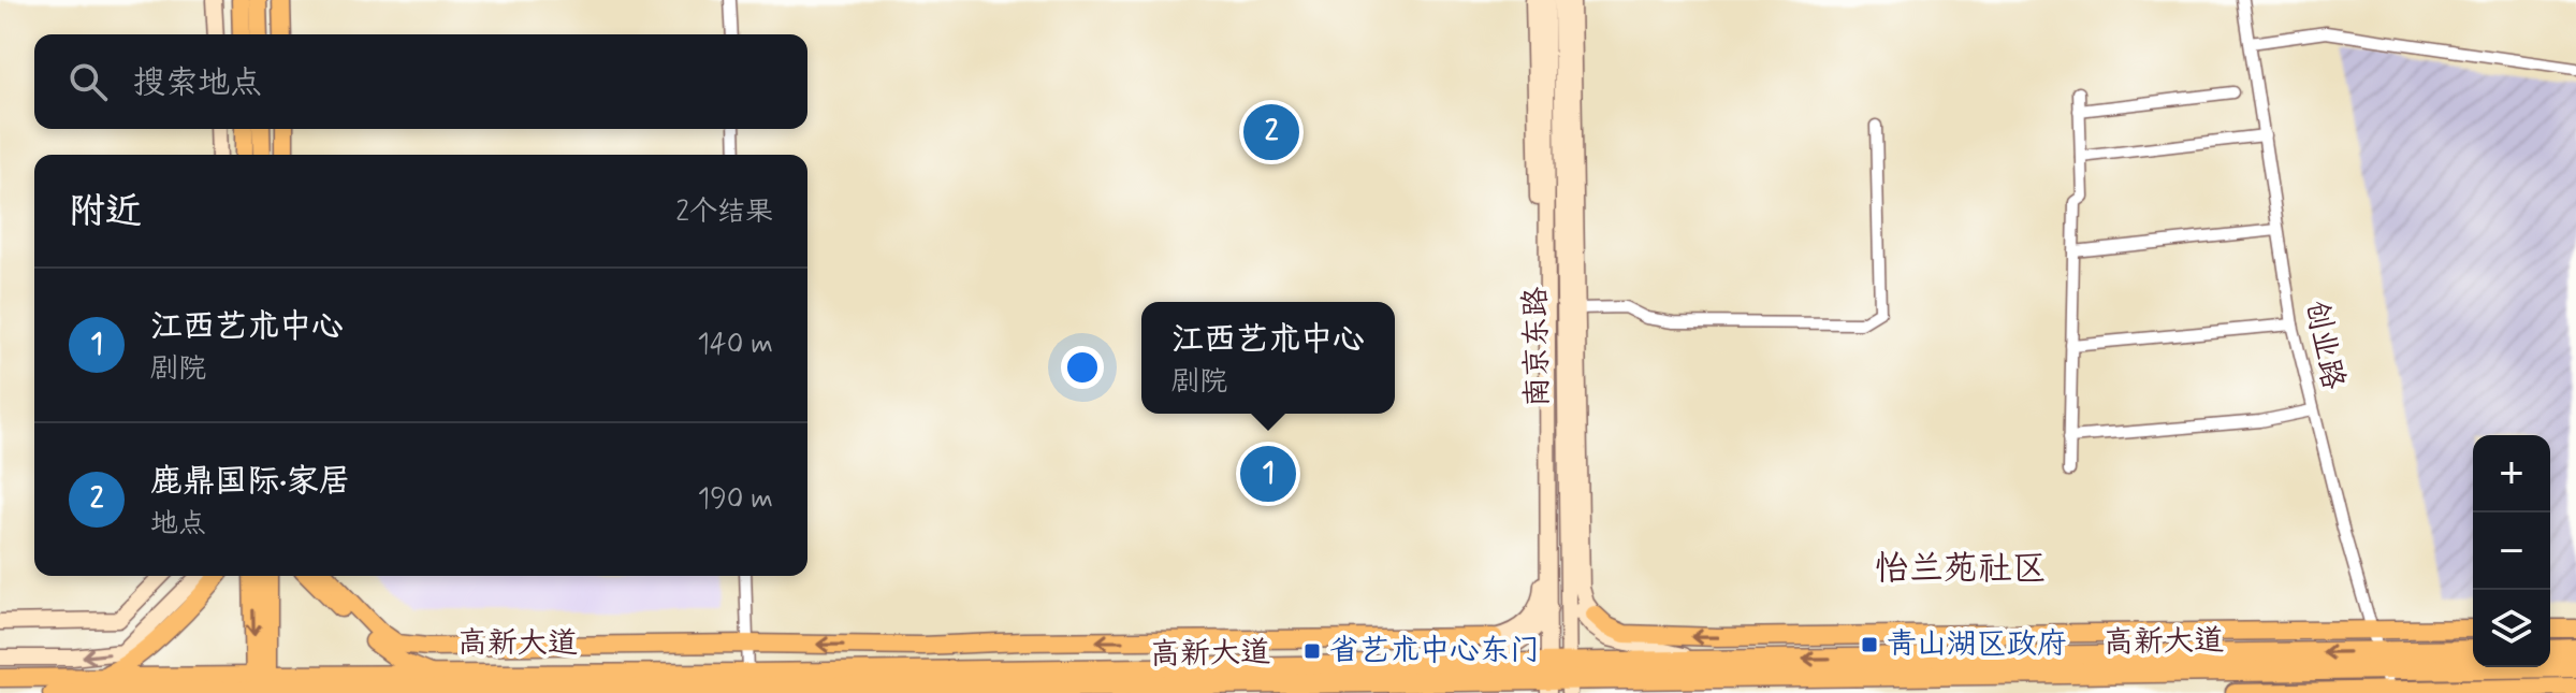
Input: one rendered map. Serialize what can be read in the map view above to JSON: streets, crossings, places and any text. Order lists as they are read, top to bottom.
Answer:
{
  "streets": {
    "highway": ["高新大道"],
    "main road": ["南京东路"],
    "street": ["创业路"]
  },
  "crossings": [
    ["创业路", "高新大道"],
    ["南京东路", "高新大道"]
  ],
  "districts": ["怡兰苑社区"],
  "places": {
    "transit": ["青山湖区政府", "省艺术中心东门"]
  },
  "page": {
    "search": "搜索地点",
    "pins": ["2", "1"],
    "heading": ["附近", "2个结果"],
    "list": [
      {
        "mark": "1",
        "name": "江西艺术中心",
        "note": "剧院",
        "value": "140 m"
      },
      {
        "mark": "2",
        "name": "鹿鼎国际·家居",
        "note": "地点",
        "value": "190 m"
      }
    ],
    "popup": ["江西艺术中心", "剧院"],
    "map_buttons": ["+", "−"]
  }
}
